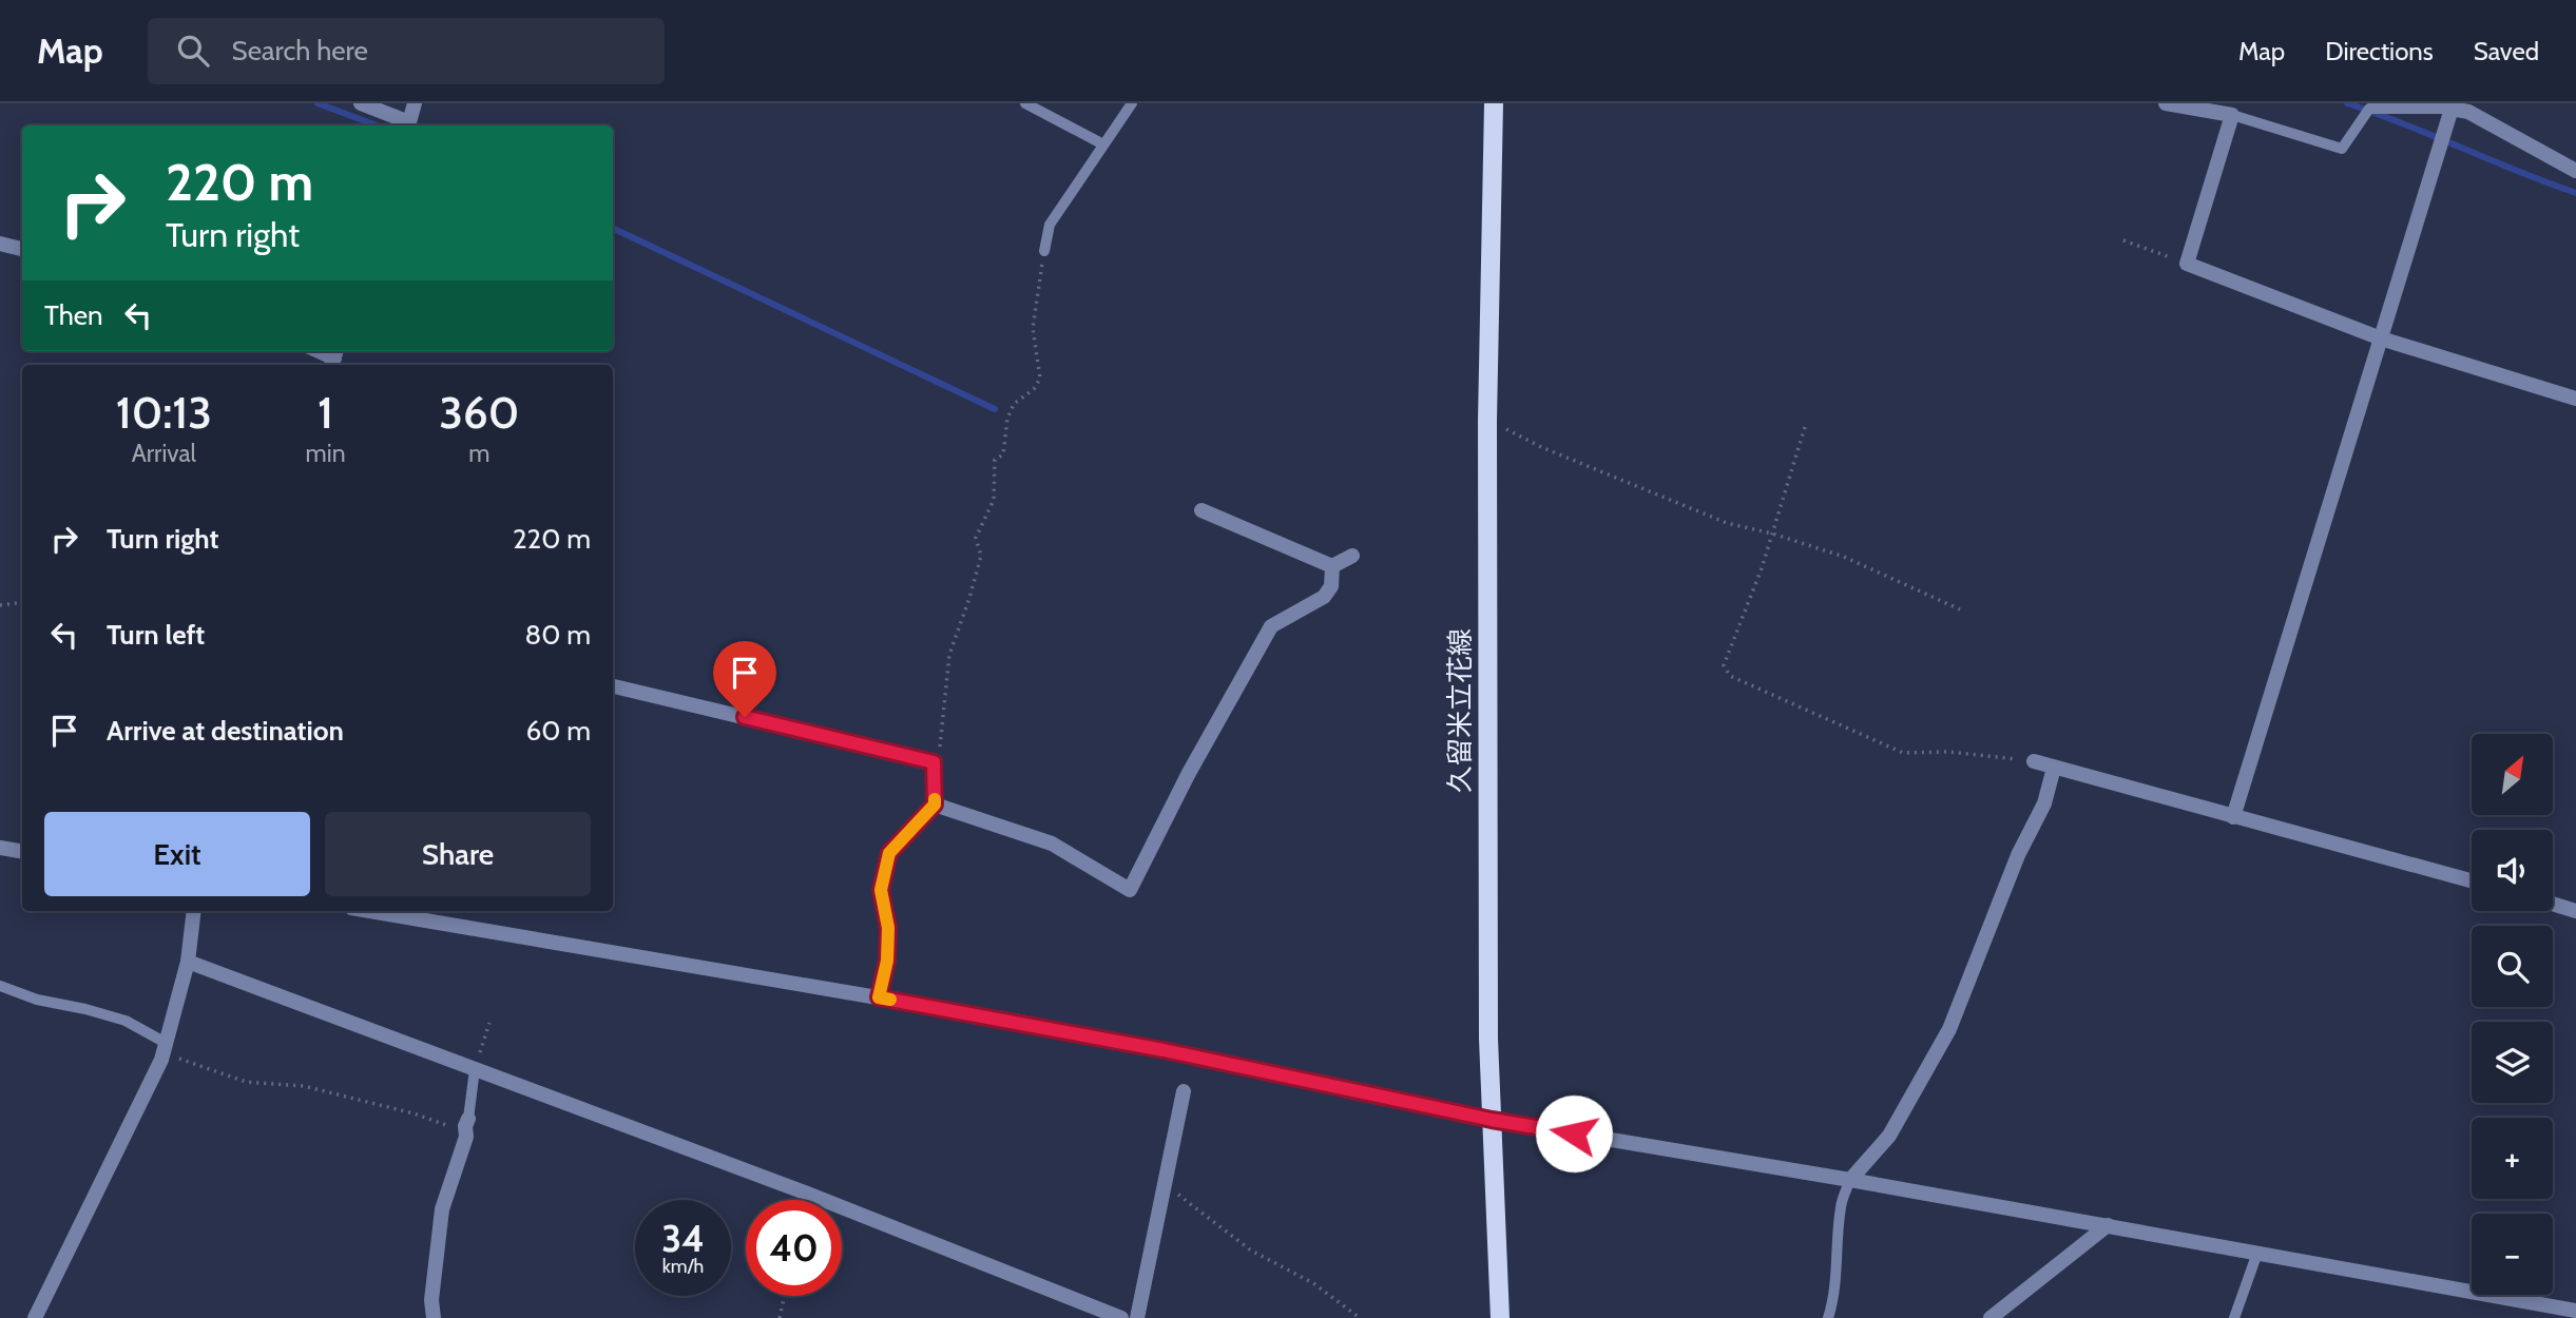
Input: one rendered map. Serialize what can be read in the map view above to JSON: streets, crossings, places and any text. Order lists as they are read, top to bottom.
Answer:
{
  "streets": {
    "main road": ["久留米立花線"]
  },
  "north": "top right",
  "page": {
    "header": "Map",
    "search": "Search here",
    "nav": ["Map", "Directions", "Saved"],
    "turn": ["220 m", "Turn right"],
    "then": "Then",
    "eta": [
      "10:13",
      "Arrival",
      "1",
      "min",
      "360",
      "m"
    ],
    "list": [
      {
        "name": "Turn right",
        "value": "220 m"
      },
      {
        "name": "Turn left",
        "value": "80 m"
      },
      {
        "name": "Arrive at destination",
        "value": "60 m"
      }
    ],
    "map_buttons": ["+", "−"],
    "buttons": ["Exit", "Share"],
    "speed": "34 km/h",
    "limit": "40"
  }
}
